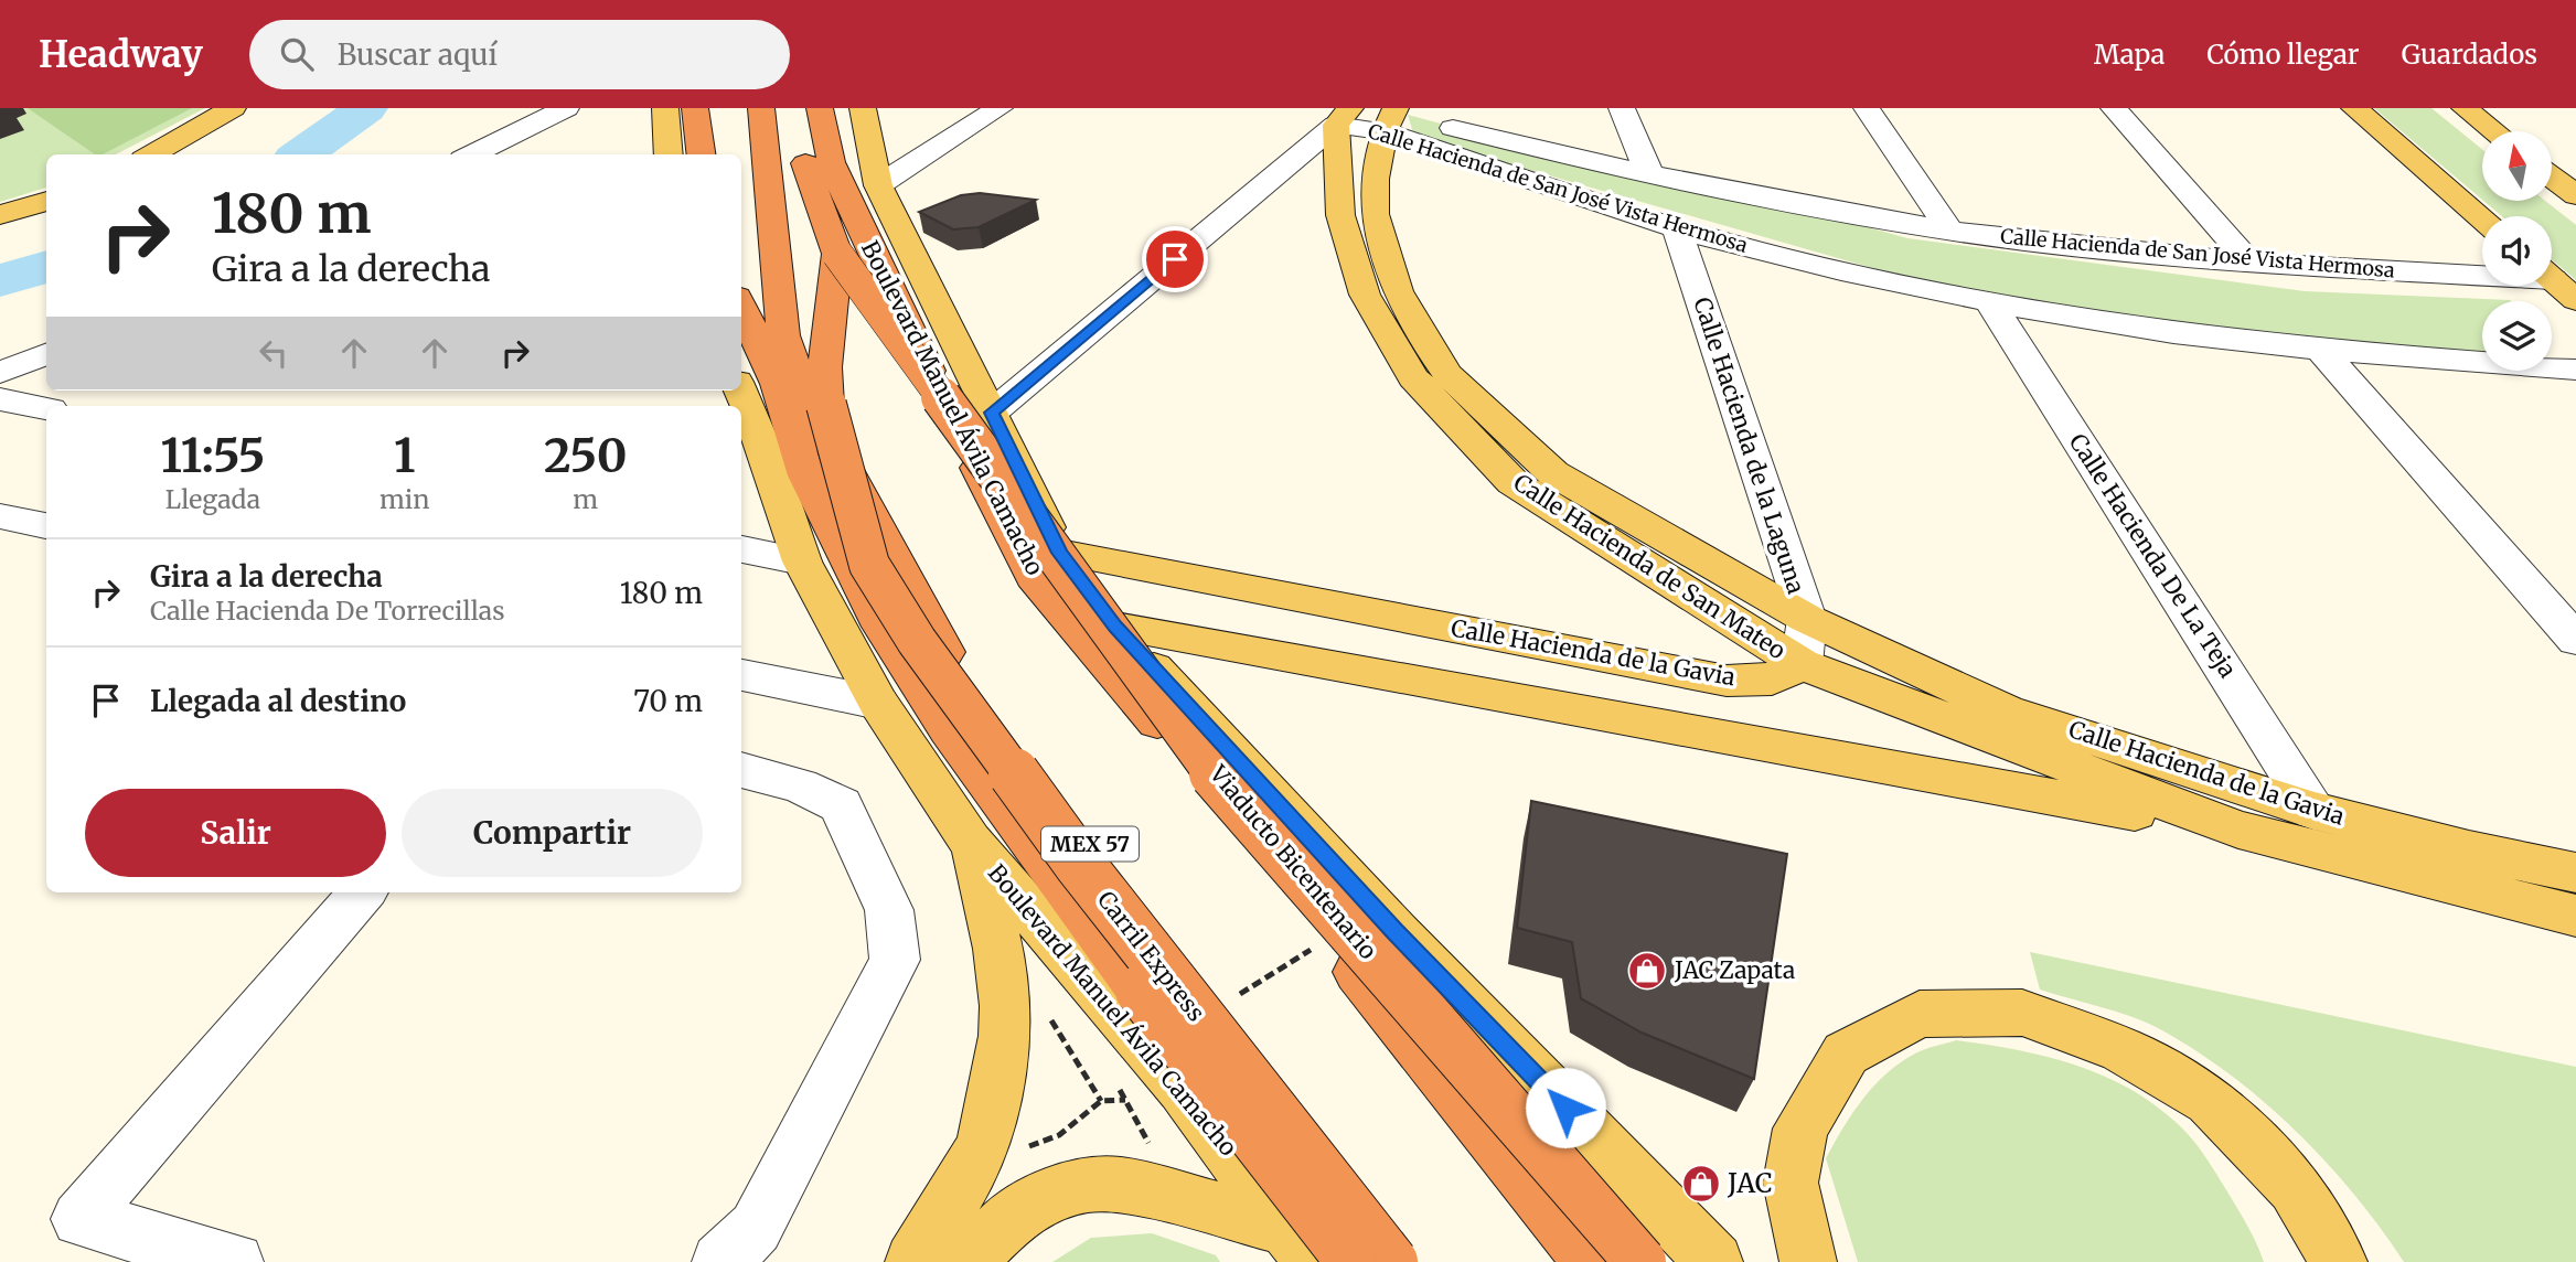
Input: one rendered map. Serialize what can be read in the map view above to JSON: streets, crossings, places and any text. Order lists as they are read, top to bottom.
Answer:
{
  "streets": {
    "highway": [
      "Boulevard Manuel Ávila Camacho",
      "MEX 57",
      "Viaducto Bicentenario",
      "Carril Express"
    ],
    "main road": ["Calle Hacienda de San Mateo", "Calle Hacienda de la Gavia"],
    "street": ["Calle Hacienda de San José Vista Hermosa", "Calle Hacienda de la Laguna", "Calle Hacienda De La Teja"]
  },
  "crossings": [
    ["Calle Hacienda de San José Vista Hermosa", "Calle Hacienda de la Laguna"],
    ["Calle Hacienda de San José Vista Hermosa", "Calle Hacienda De La Teja"],
    ["Calle Hacienda de San José Vista Hermosa", "Calle Hacienda de San Mateo"],
    ["Boulevard Manuel Ávila Camacho", "Calle Hacienda de la Gavia"],
    ["Boulevard Manuel Ávila Camacho", "Viaducto Bicentenario"],
    ["Boulevard Manuel Ávila Camacho", "Carril Express"],
    ["Calle Hacienda de la Laguna", "Calle Hacienda de San Mateo"],
    ["Calle Hacienda de la Laguna", "Calle Hacienda de la Gavia"],
    ["Calle Hacienda De La Teja", "Calle Hacienda de la Gavia"],
    ["Calle Hacienda de San Mateo", "Calle Hacienda de la Gavia"],
    ["Viaducto Bicentenario", "Carril Express"]
  ],
  "places": {
    "shop": ["JAC Zapata", "JAC"]
  },
  "north": "top",
  "page": {
    "header": "Headway",
    "search": "Buscar aquí",
    "nav": ["Mapa", "Cómo llegar", "Guardados"],
    "turn": ["180 m", "Gira a la derecha"],
    "eta": [
      "11:55",
      "Llegada",
      "1",
      "min",
      "250",
      "m"
    ],
    "list": [
      {
        "name": "Gira a la derecha",
        "note": "Calle Hacienda De Torrecillas",
        "value": "180 m"
      },
      {
        "name": "Llegada al destino",
        "value": "70 m"
      }
    ],
    "buttons": ["Salir", "Compartir"]
  }
}
